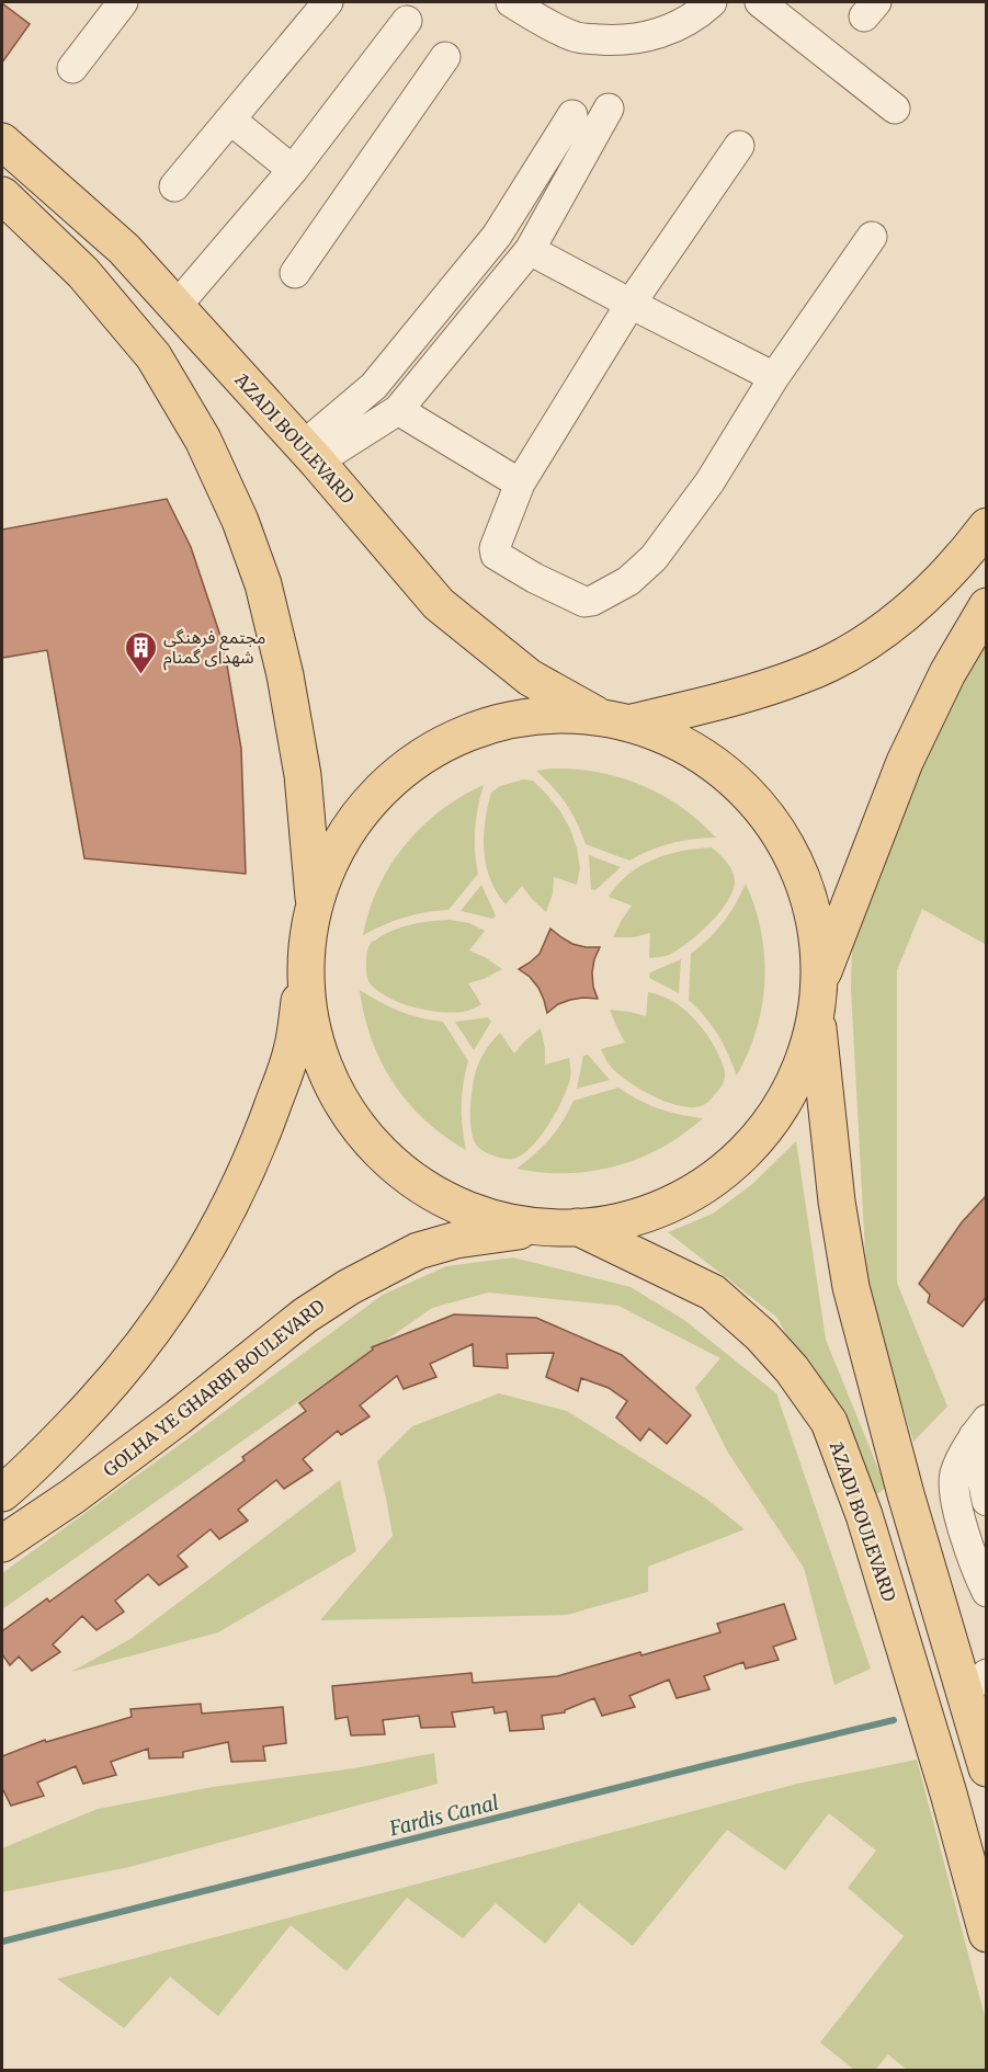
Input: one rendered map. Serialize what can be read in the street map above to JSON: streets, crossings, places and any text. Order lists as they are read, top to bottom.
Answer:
{
  "streets": {
    "main road": ["َAZADI BOULEVARD", "GOLHA YE GHARBI BOULEVARD"]
  },
  "crossings": [
    ["َAZADI BOULEVARD", "GOLHA YE GHARBI BOULEVARD"]
  ],
  "water": ["Fardis Canal"],
  "places": {
    "building": ["مجتمع فرهنگی شهدای گمنام"]
  }
}
